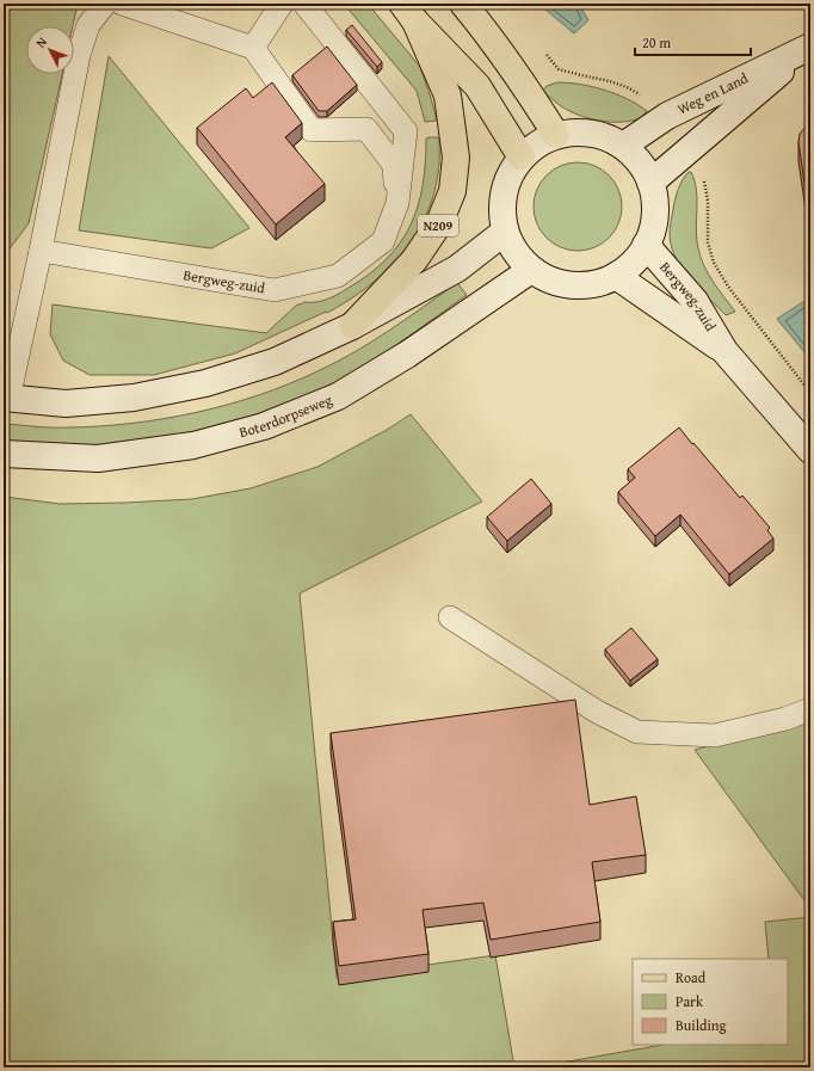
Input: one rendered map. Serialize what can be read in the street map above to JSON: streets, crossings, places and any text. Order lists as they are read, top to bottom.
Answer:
{
  "streets": {
    "main road": [
      "Weg en Land",
      "N209",
      "Bergweg-zuid",
      "Boterdorpseweg"
    ]
  },
  "crossings": [
    ["Weg en Land", "N209"],
    ["Weg en Land", "Bergweg-zuid"],
    ["Weg en Land", "Boterdorpseweg"],
    ["N209", "Bergweg-zuid"],
    ["N209", "Boterdorpseweg"],
    ["Bergweg-zuid", "Boterdorpseweg"]
  ],
  "legend": ["Road", "Park", "Building"],
  "scale_bar": "20 m",
  "north": "top left"
}
